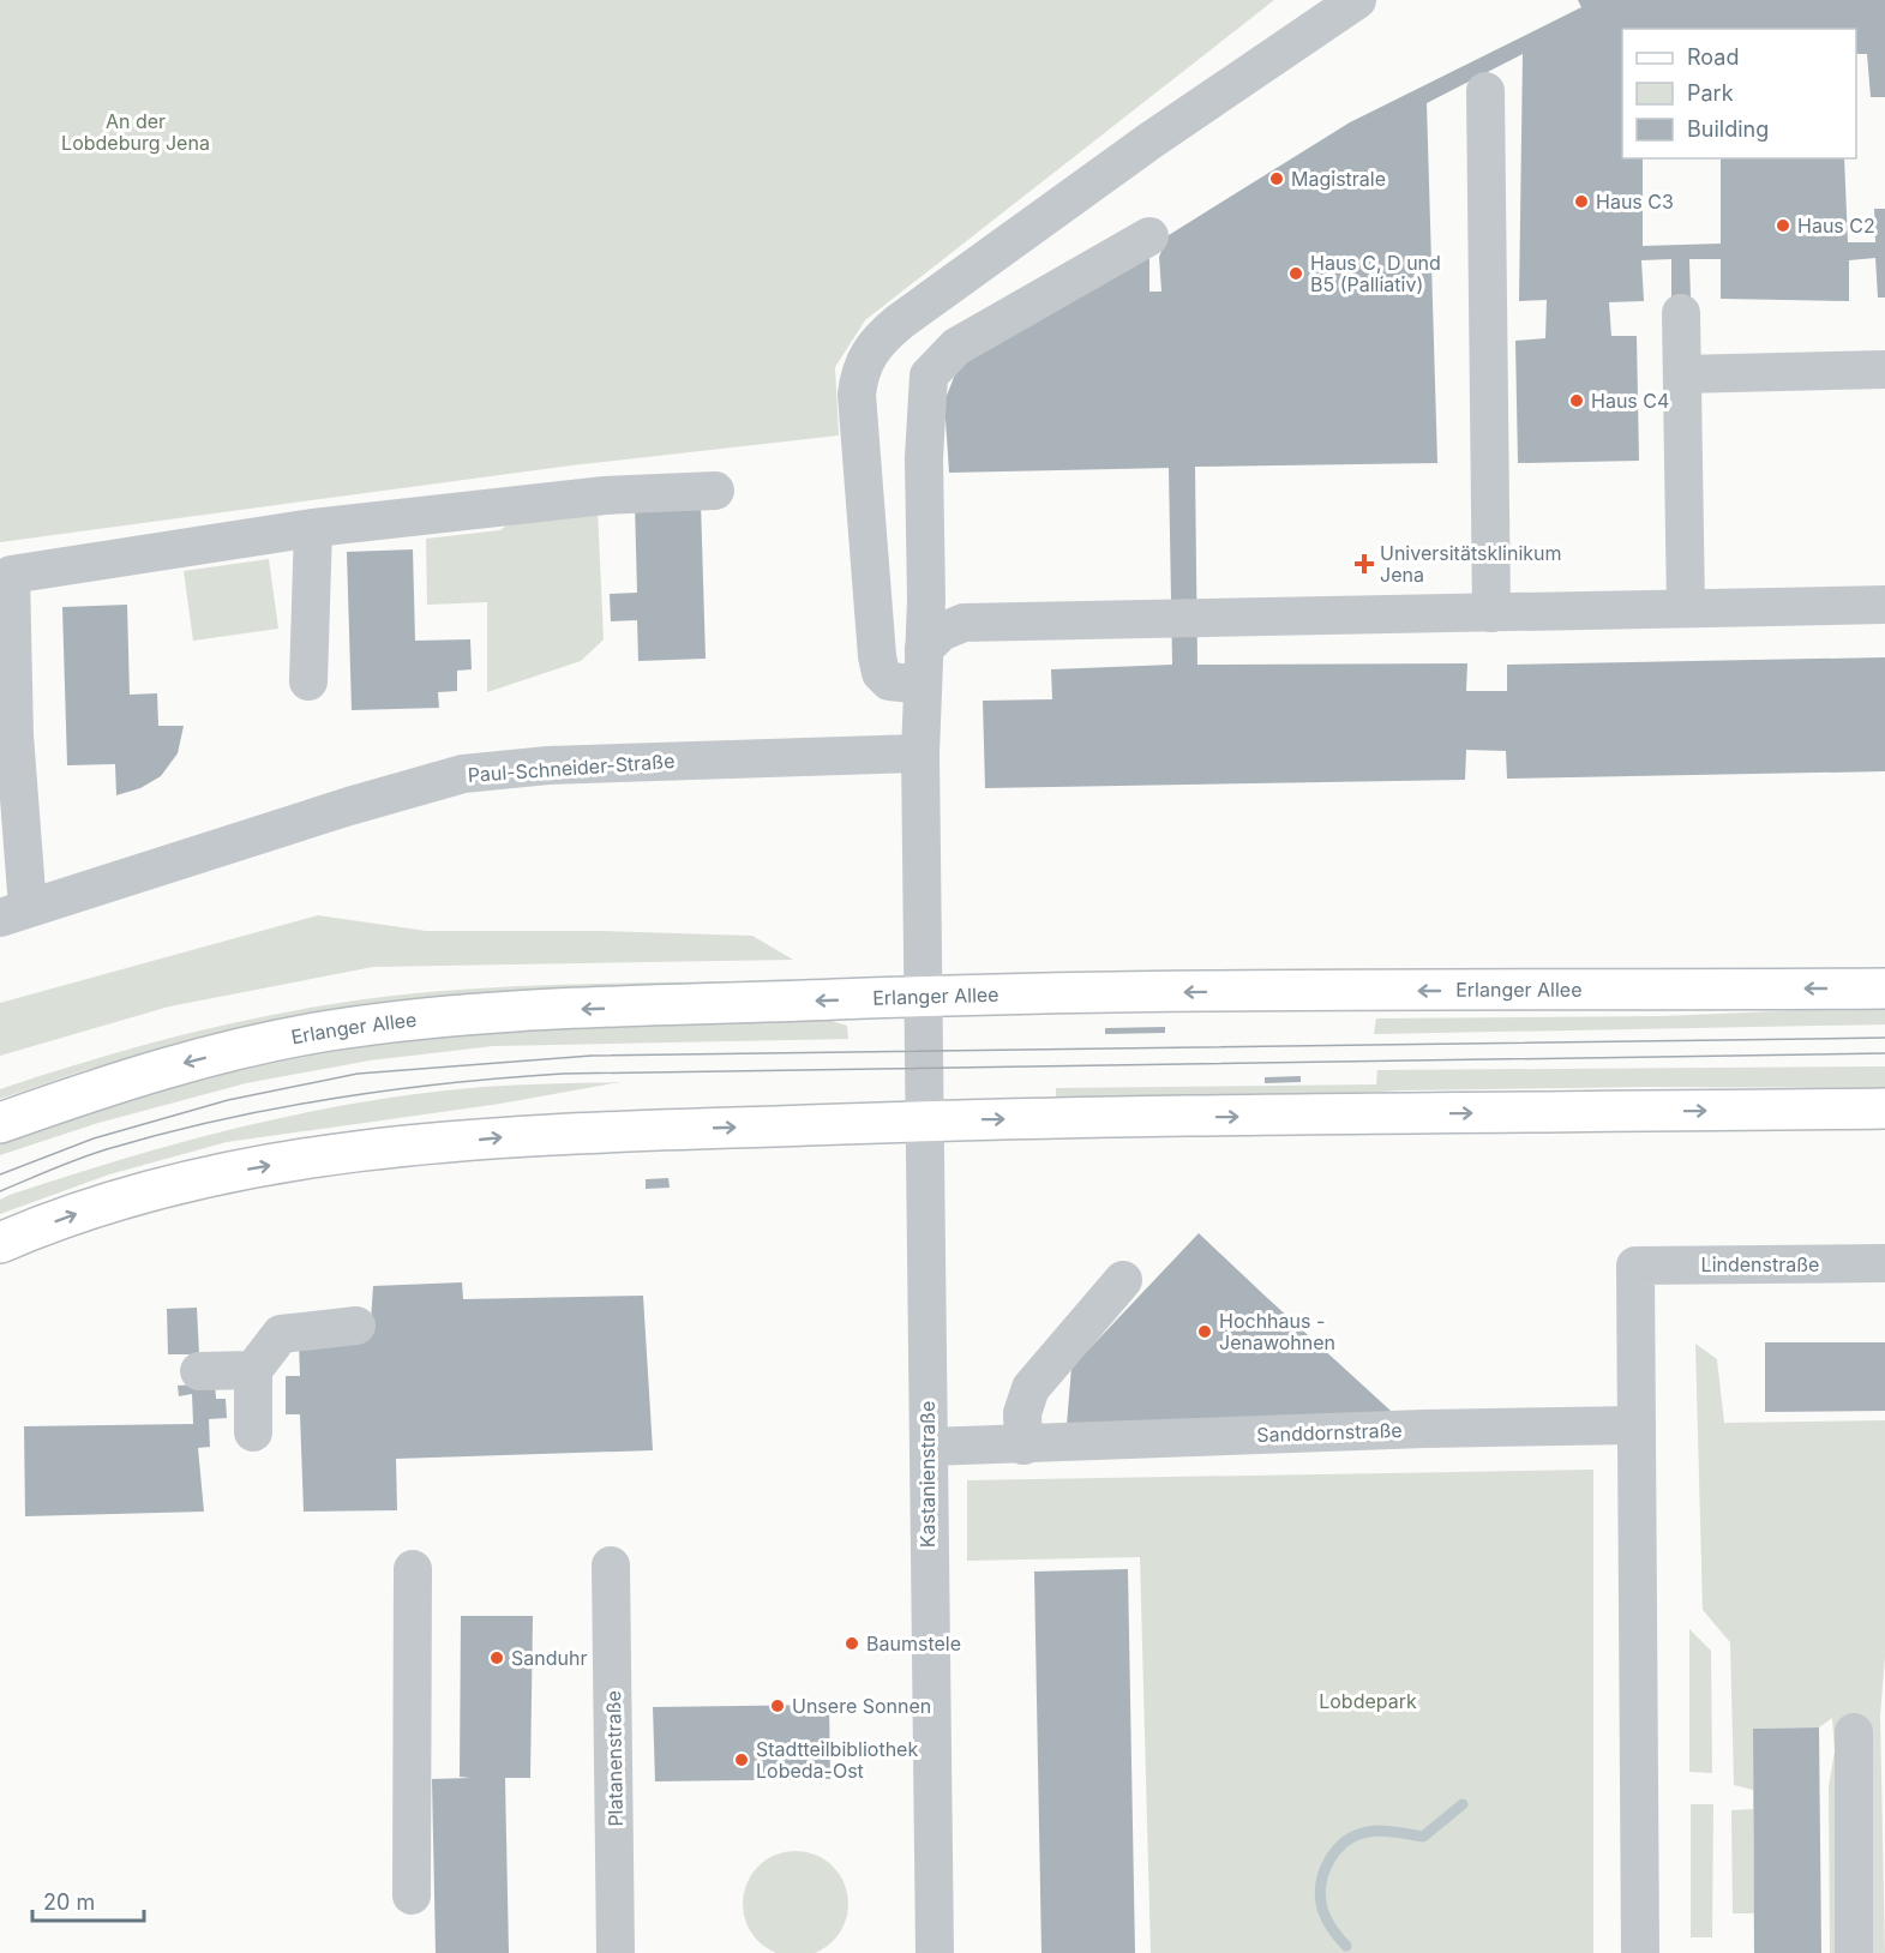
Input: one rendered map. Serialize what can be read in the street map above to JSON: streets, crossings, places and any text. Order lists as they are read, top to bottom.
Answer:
{
  "streets": {
    "main road": ["Erlanger Allee"],
    "street": [
      "Paul-Schneider-Straße",
      "Lindenstraße",
      "Sanddornstraße",
      "Kastanienstraße",
      "Platanenstraße"
    ]
  },
  "crossings": [
    ["Erlanger Allee", "Kastanienstraße"],
    ["Lindenstraße", "Sanddornstraße"],
    ["Sanddornstraße", "Kastanienstraße"]
  ],
  "parks": ["An der Lobdeburg Jena", "Lobdepark"],
  "places": {
    "other": [
      "Magistrale",
      "Haus C3",
      "Haus C2",
      "Haus C, D und B5 (Palliativ)",
      "Haus C4",
      "Hochhaus - Jenawohnen",
      "Baumstele",
      "Sanduhr",
      "Unsere Sonnen",
      "Stadtteilbibliothek Lobeda-Ost"
    ],
    "health": ["Universitätsklinikum Jena"]
  },
  "legend": ["Road", "Park", "Building"],
  "scale_bar": "20 m"
}
